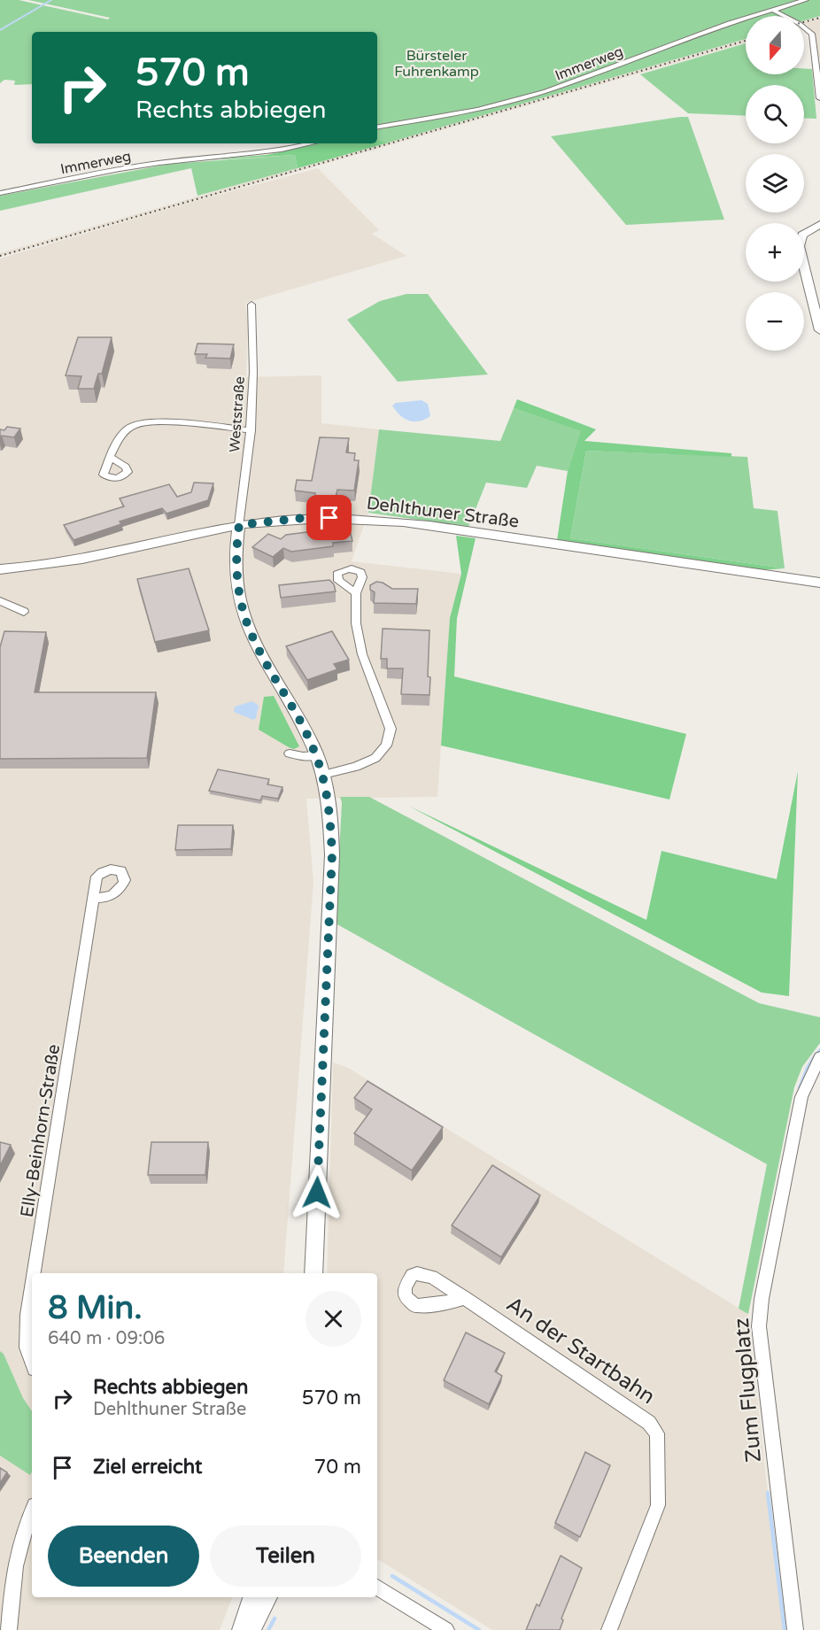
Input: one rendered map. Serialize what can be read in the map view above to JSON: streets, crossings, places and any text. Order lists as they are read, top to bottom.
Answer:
{
  "streets": {
    "street": [
      "Immerweg",
      "Weststraße",
      "Dehlthuner Straße",
      "Elly-Beinhorn-Straße",
      "An der Startbahn",
      "Zum Flugplatz"
    ]
  },
  "crossings": [
    ["Weststraße", "Dehlthuner Straße"]
  ],
  "parks": ["Bürsteler Fuhrenkamp"],
  "north": "bottom",
  "page": {
    "map_buttons": ["+", "−"],
    "turn": ["570 m", "Rechts abbiegen"],
    "heading": ["8 Min.", "640 m · 09:06"],
    "list": [
      {
        "name": "Rechts abbiegen",
        "note": "Dehlthuner Straße",
        "value": "570 m"
      },
      {
        "name": "Ziel erreicht",
        "value": "70 m"
      }
    ],
    "buttons": ["Beenden", "Teilen"]
  }
}
